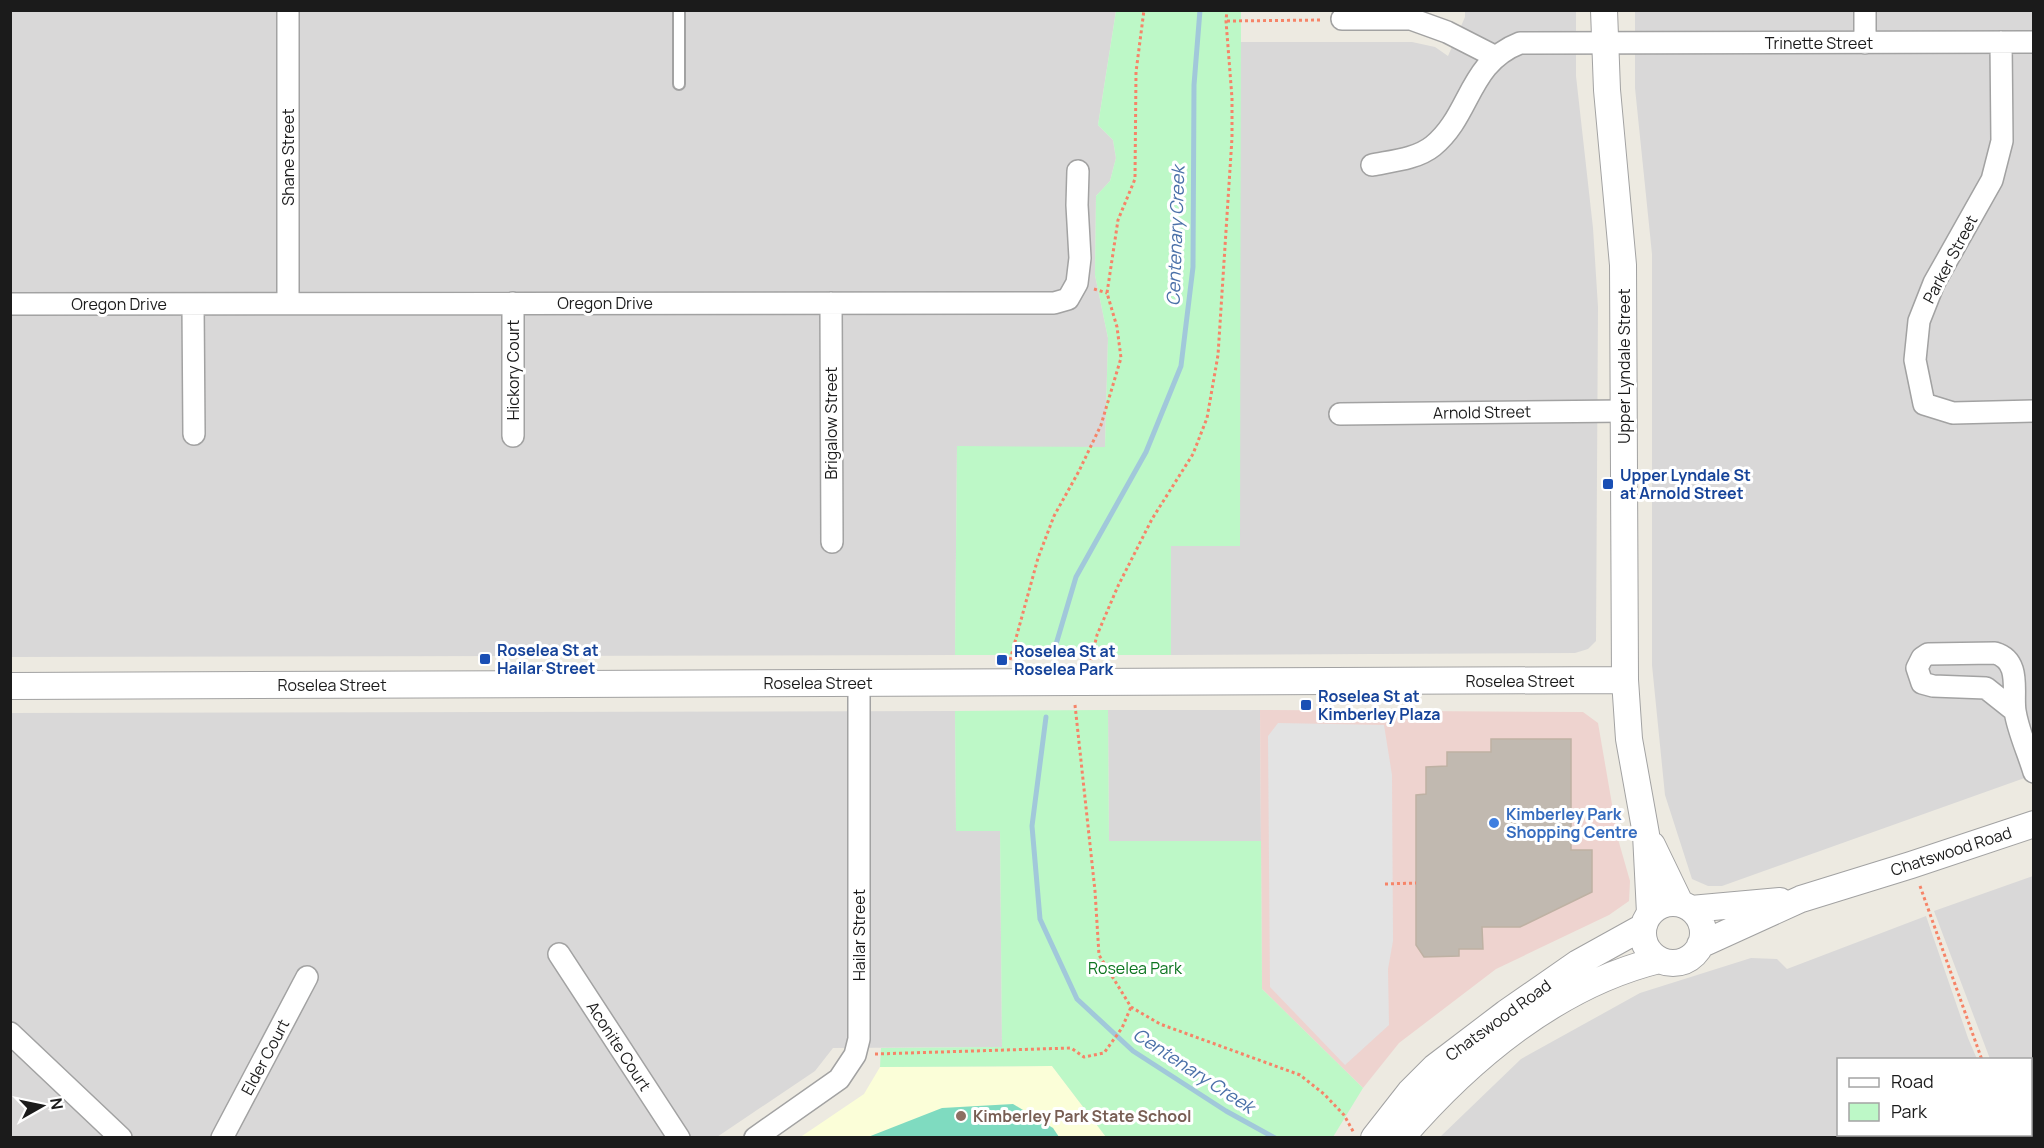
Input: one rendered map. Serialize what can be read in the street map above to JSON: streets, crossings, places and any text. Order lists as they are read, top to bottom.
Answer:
{
  "streets": {
    "street": [
      "Trinette Street",
      "Shane Street",
      "Parker Street",
      "Oregon Drive",
      "Upper Lyndale Street",
      "Hickory Court",
      "Arnold Street",
      "Brigalow Street",
      "Roselea Street",
      "Chatswood Road",
      "Hailar Street",
      "Aconite Court",
      "Elder Court"
    ]
  },
  "crossings": [
    ["Trinette Street", "Parker Street"],
    ["Trinette Street", "Upper Lyndale Street"],
    ["Shane Street", "Oregon Drive"],
    ["Oregon Drive", "Hickory Court"],
    ["Oregon Drive", "Brigalow Street"],
    ["Upper Lyndale Street", "Arnold Street"],
    ["Upper Lyndale Street", "Roselea Street"],
    ["Upper Lyndale Street", "Chatswood Road"],
    ["Roselea Street", "Hailar Street"]
  ],
  "water": ["Centenary Creek"],
  "parks": ["Roselea Park"],
  "places": {
    "transit": [
      "Upper Lyndale St at Arnold Street",
      "Roselea St at Hailar Street",
      "Roselea St at Roselea Park",
      "Roselea St at Kimberley Plaza"
    ],
    "other": ["Kimberley Park Shopping Centre", "Kimberley Park State School"]
  },
  "legend": ["Road", "Park"],
  "north": "right"
}
